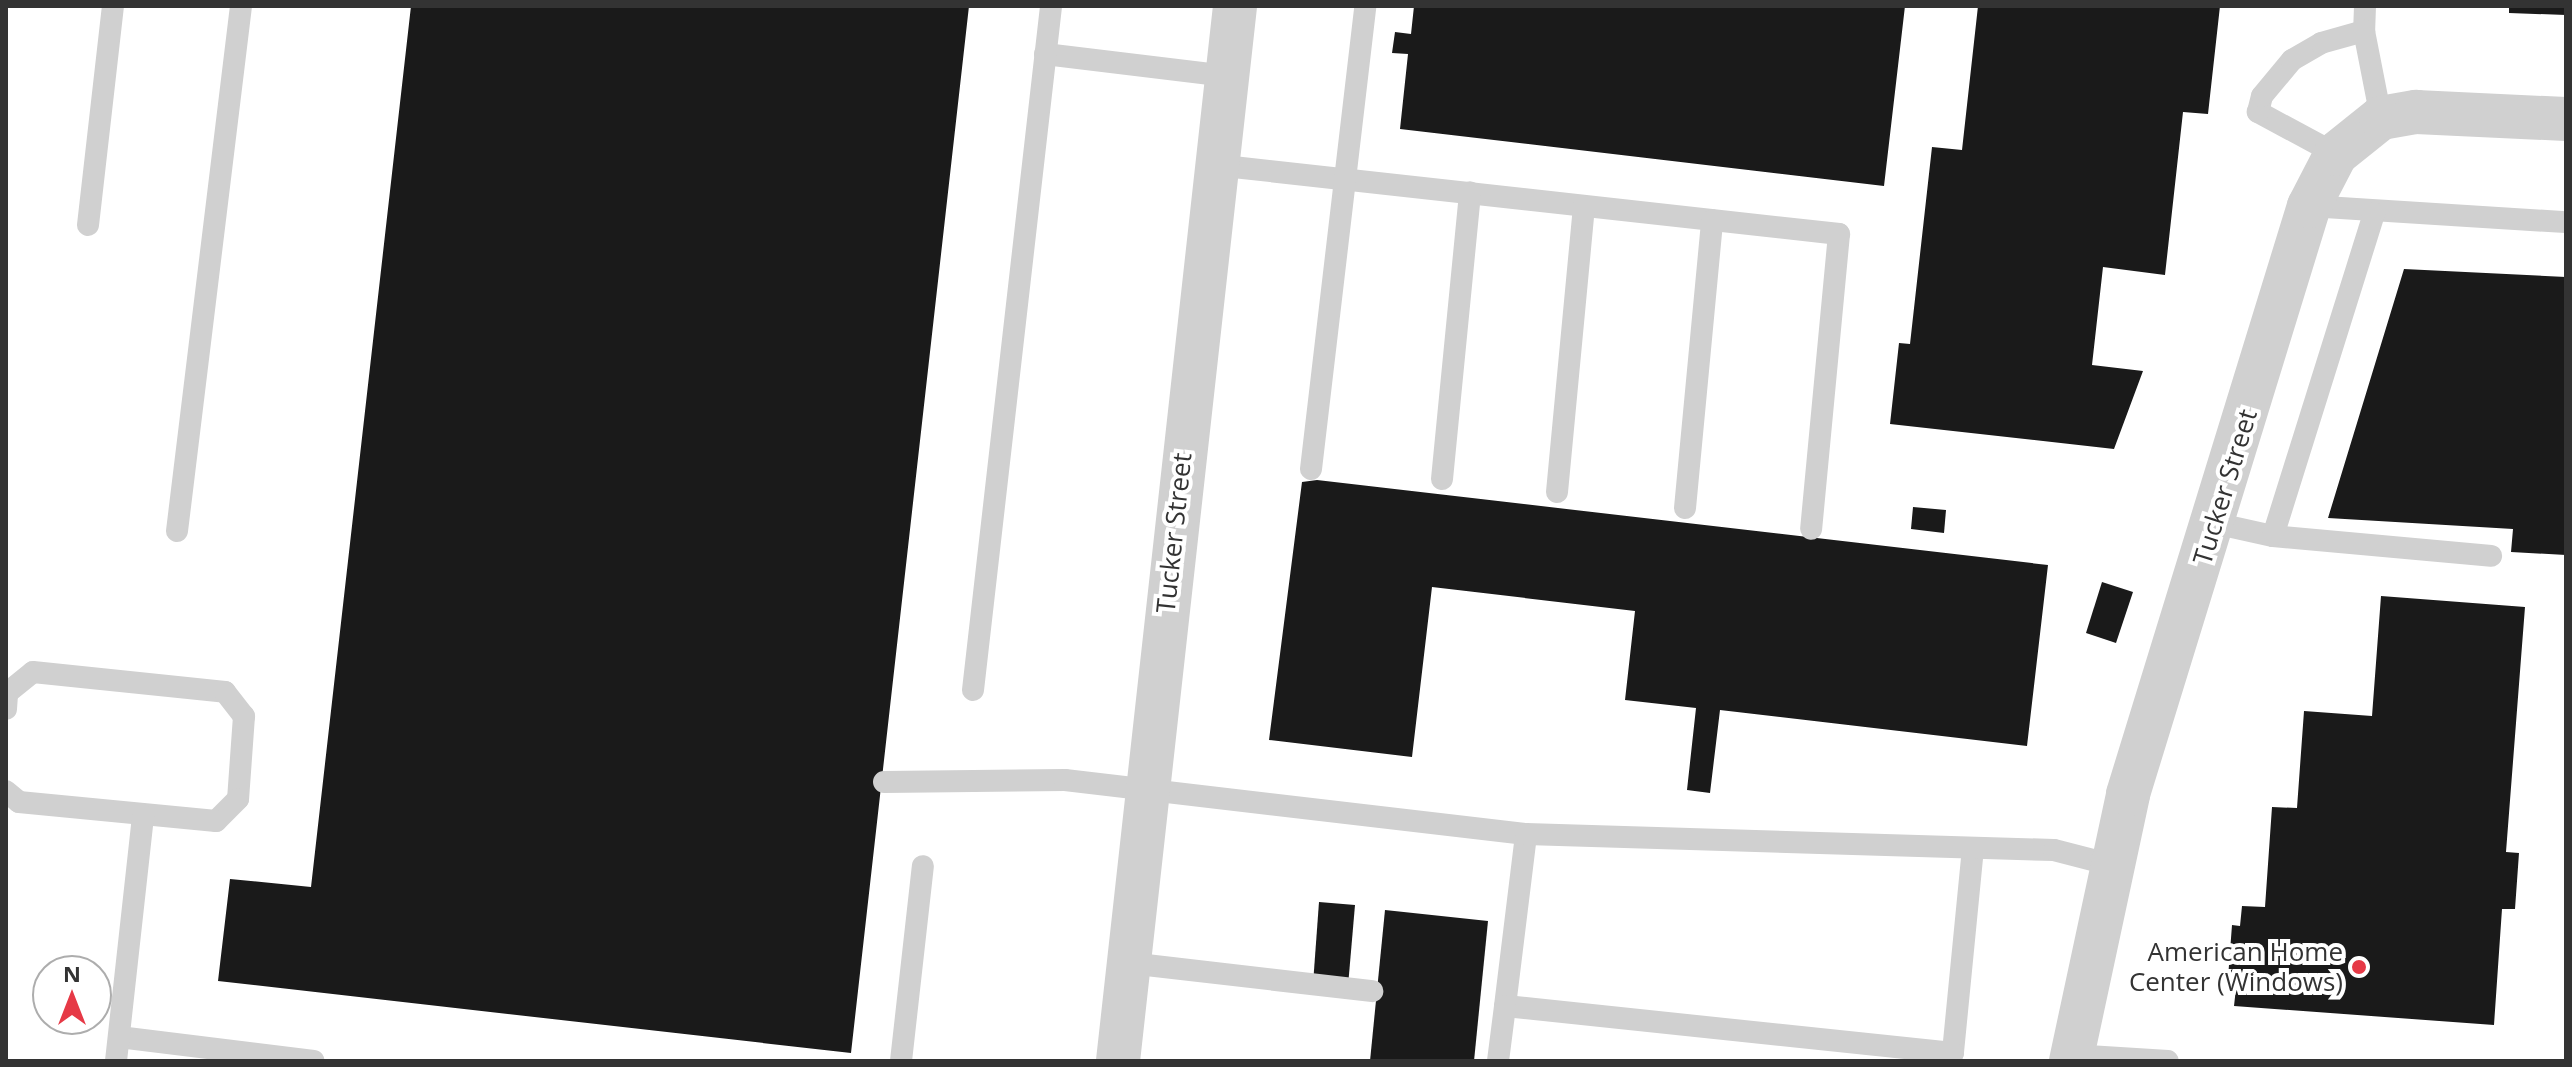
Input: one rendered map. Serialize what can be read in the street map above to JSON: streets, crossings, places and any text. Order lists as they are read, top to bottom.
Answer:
{
  "streets": {
    "street": ["Tucker Street"]
  },
  "places": ["American Home Center (Windows)"],
  "north": "top"
}
